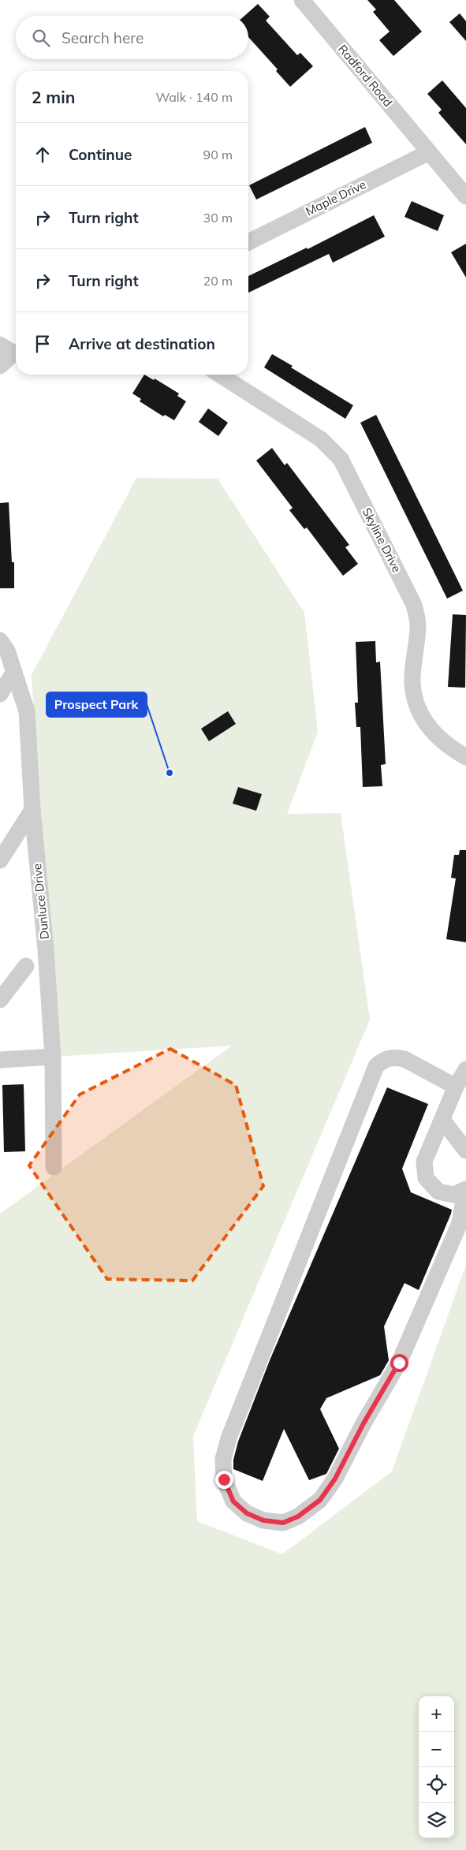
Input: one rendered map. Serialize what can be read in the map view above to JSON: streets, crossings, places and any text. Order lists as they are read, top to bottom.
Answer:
{
  "streets": {
    "street": [
      "Radford Road",
      "Maple Drive",
      "Skyline Drive",
      "Dunluce Drive"
    ]
  },
  "crossings": [
    ["Radford Road", "Maple Drive"]
  ],
  "places": ["Prospect Park"],
  "page": {
    "search": "Search here",
    "heading": ["2 min", "Walk · 140 m"],
    "list": [
      ["Continue", "90 m"],
      ["Turn right", "30 m"],
      ["Turn right", "20 m"],
      "Arrive at destination"
    ],
    "map_buttons": ["+", "−"]
  }
}
